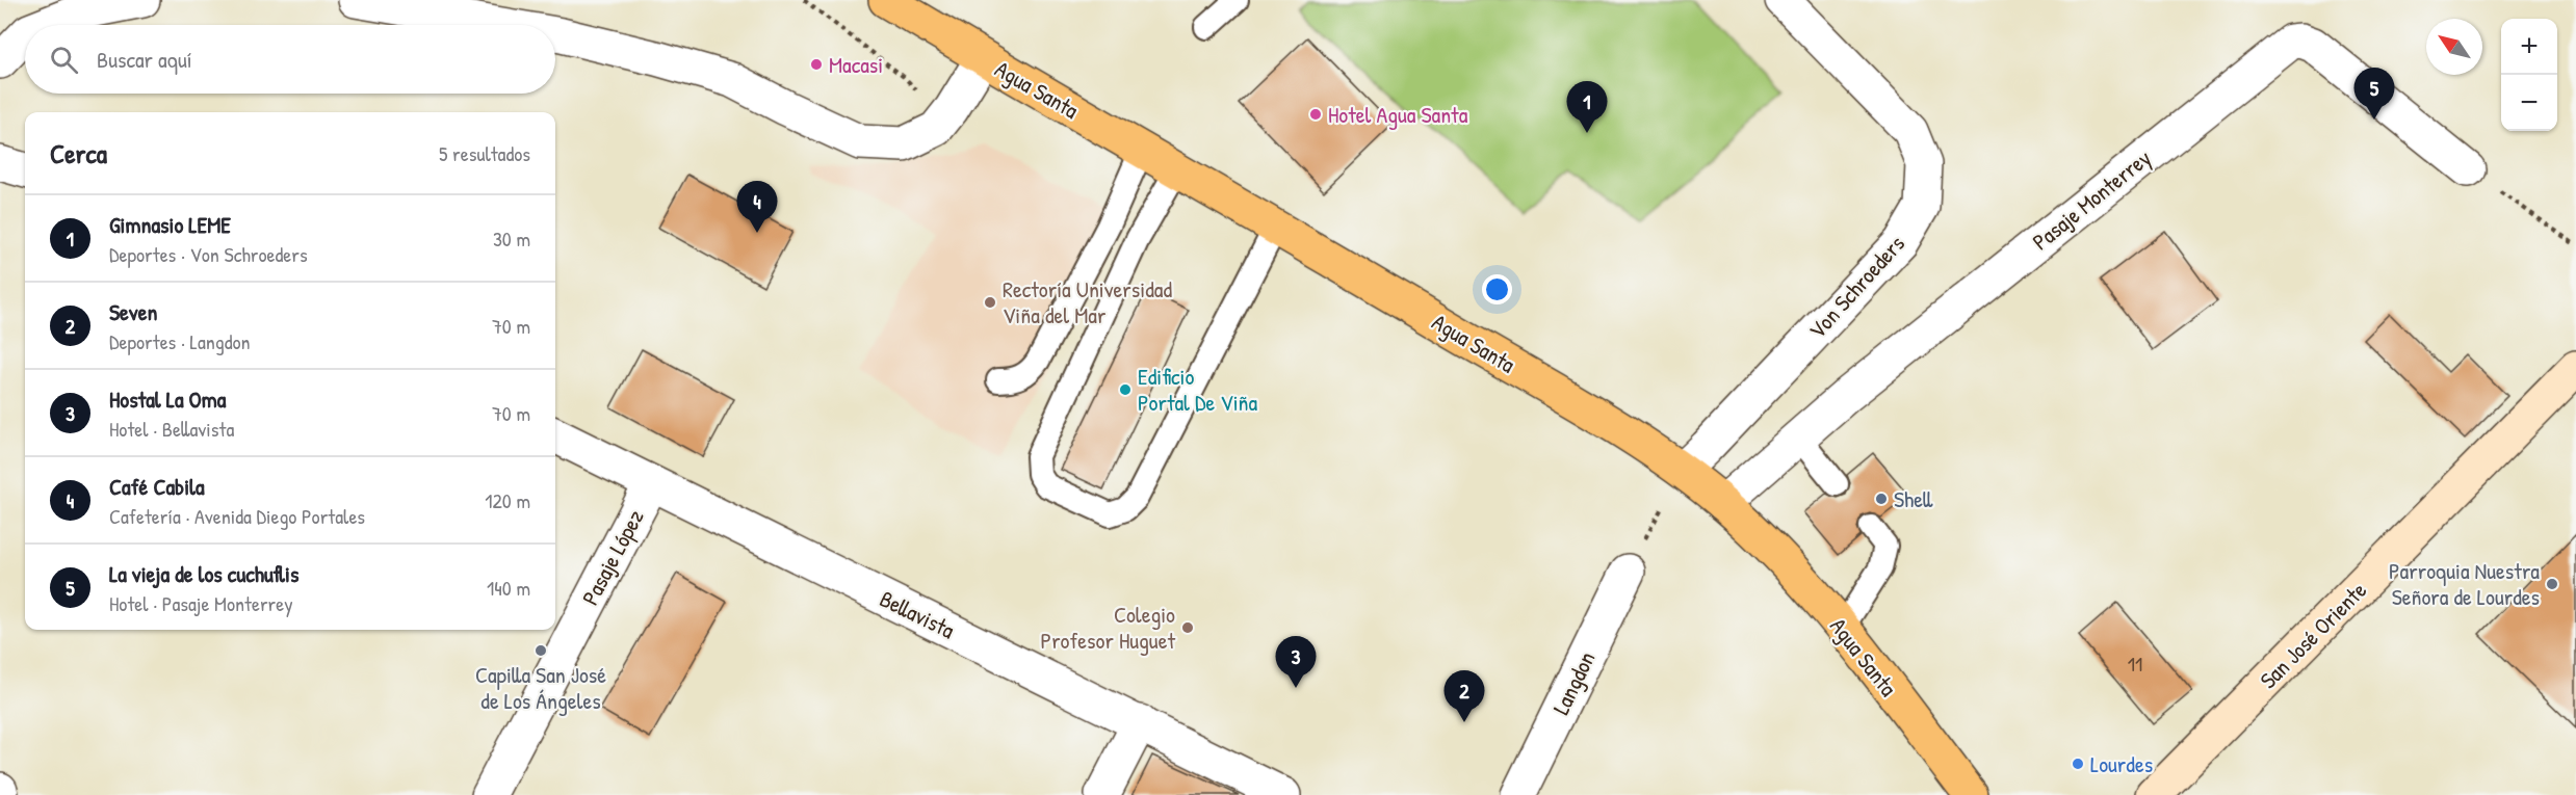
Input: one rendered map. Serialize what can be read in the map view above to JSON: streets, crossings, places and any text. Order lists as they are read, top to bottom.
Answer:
{
  "streets": {
    "main road": ["Agua Santa"],
    "street": [
      "Pasaje Monterrey",
      "Von Schroeders",
      "Pasaje López",
      "Bellavista",
      "San José Oriente",
      "Langdon"
    ]
  },
  "crossings": [
    ["Agua Santa", "Pasaje Monterrey"],
    ["Agua Santa", "Von Schroeders"],
    ["Pasaje López", "Bellavista"]
  ],
  "places": [
    "Macasi",
    "Hotel Agua Santa",
    "Rectoría Universidad Viña del Mar",
    "Edificio Portal De Viña",
    "Shell",
    "Parroquia Nuestra Señora de Lourdes",
    "Colegio Profesor Huguet",
    "Capilla San José de Los Ángeles",
    "Lourdes"
  ],
  "house_numbers": ["11"],
  "north": "top left",
  "page": {
    "map_buttons": ["+", "−"],
    "search": "Buscar aquí",
    "pins": [
      "5",
      "1",
      "4",
      "3",
      "2"
    ],
    "heading": ["Cerca", "5 resultados"],
    "list": [
      {
        "mark": "1",
        "name": "Gimnasio LEME",
        "note": "Deportes · Von Schroeders",
        "value": "30 m"
      },
      {
        "mark": "2",
        "name": "Seven",
        "note": "Deportes · Langdon",
        "value": "70 m"
      },
      {
        "mark": "3",
        "name": "Hostal La Oma",
        "note": "Hotel · Bellavista",
        "value": "70 m"
      },
      {
        "mark": "4",
        "name": "Café Cabila",
        "note": "Cafetería · Avenida Diego Portales",
        "value": "120 m"
      },
      {
        "mark": "5",
        "name": "La vieja de los cuchuflis",
        "note": "Hotel · Pasaje Monterrey",
        "value": "140 m"
      }
    ]
  }
}
